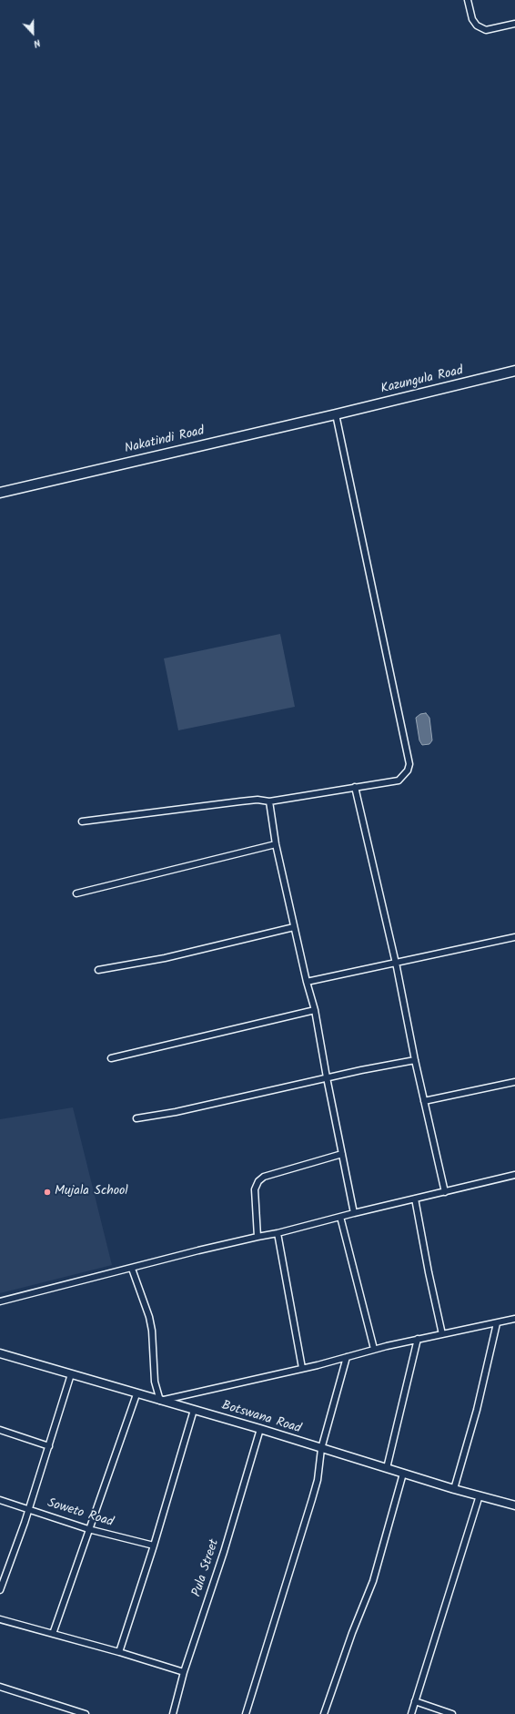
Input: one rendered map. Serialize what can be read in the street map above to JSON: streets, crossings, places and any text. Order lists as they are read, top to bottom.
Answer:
{
  "streets": {
    "highway": ["Kazungula Road", "Nakatindi Road"],
    "street": ["Botswana Road", "Soweto Road", "Pula Street"]
  },
  "crossings": [
    ["Kazungula Road", "Nakatindi Road"],
    ["Botswana Road", "Pula Street"]
  ],
  "places": ["Mujala School"],
  "north": "bottom"
}
